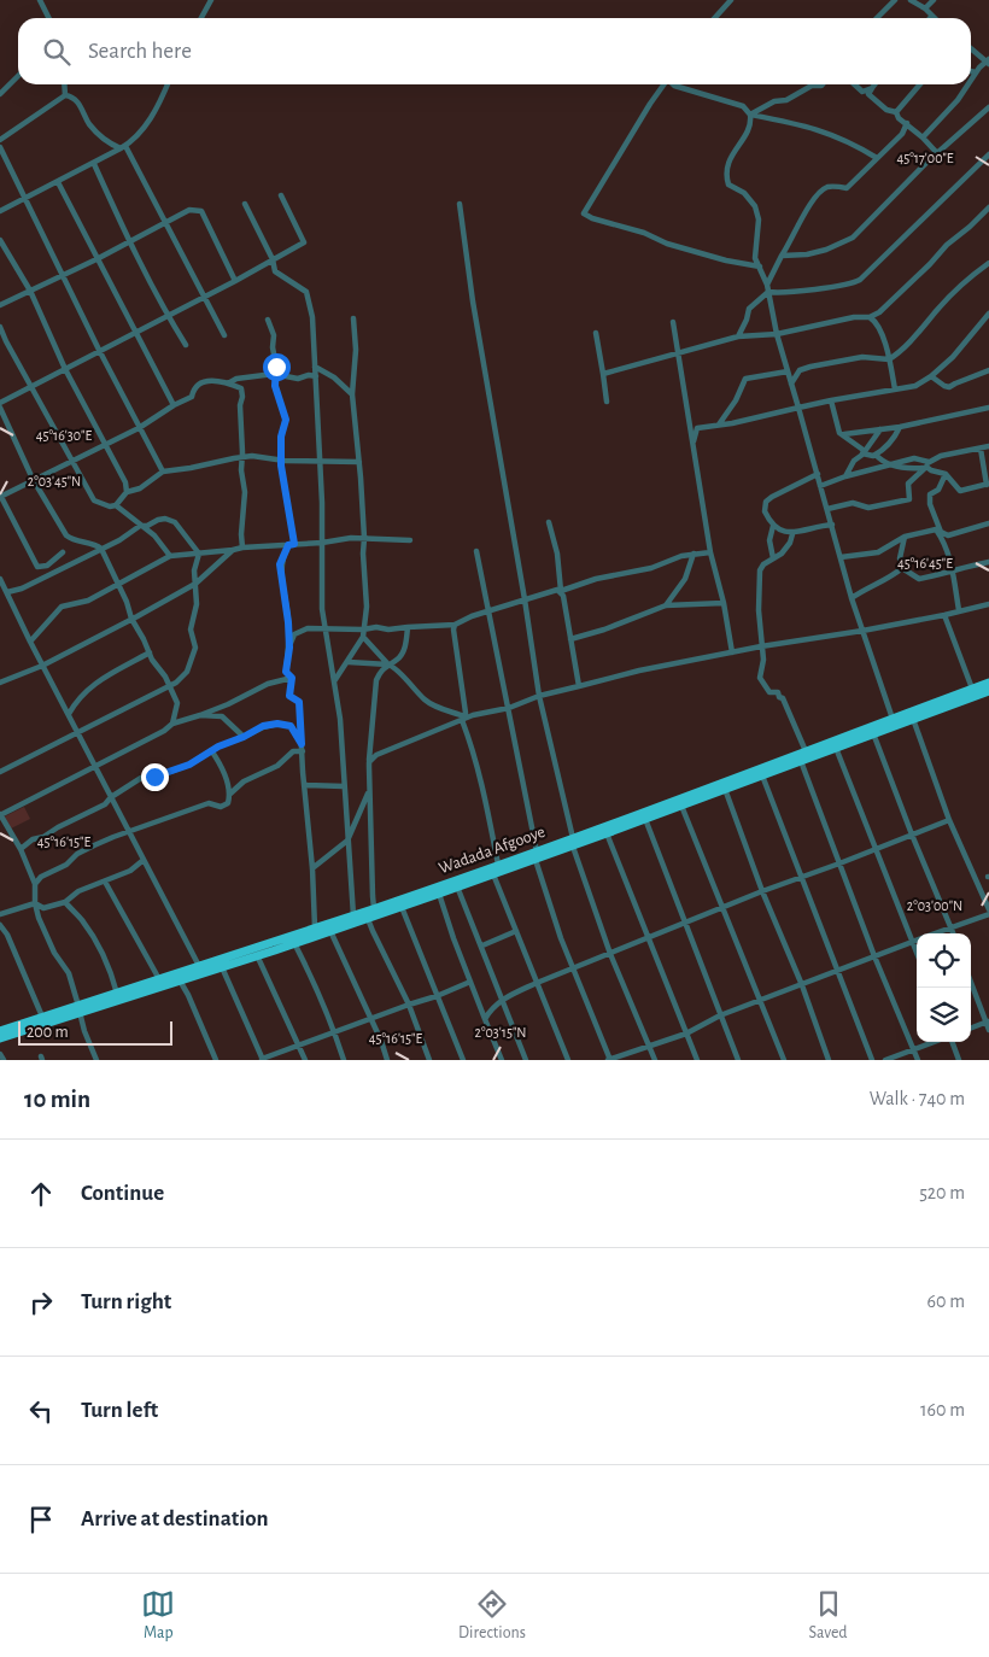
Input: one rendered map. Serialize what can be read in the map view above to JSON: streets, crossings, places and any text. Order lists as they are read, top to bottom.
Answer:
{
  "streets": {
    "highway": ["Wadada Afgooye"]
  },
  "scale_bar": "200 m",
  "page": {
    "search": "Search here",
    "scale": "200 m",
    "heading": ["10 min", "Walk · 740 m"],
    "list": [
      ["Continue", "520 m"],
      ["Turn right", "60 m"],
      ["Turn left", "160 m"],
      "Arrive at destination"
    ],
    "nav": ["Map", "Directions", "Saved"]
  },
  "coordinates": [
    "45°17'00\"E",
    "45°16'30\"E",
    "2°03'45\"N",
    "45°16'45\"E",
    "45°16'15\"E",
    "2°03'00\"N",
    "2°03'15\"N"
  ]
}
